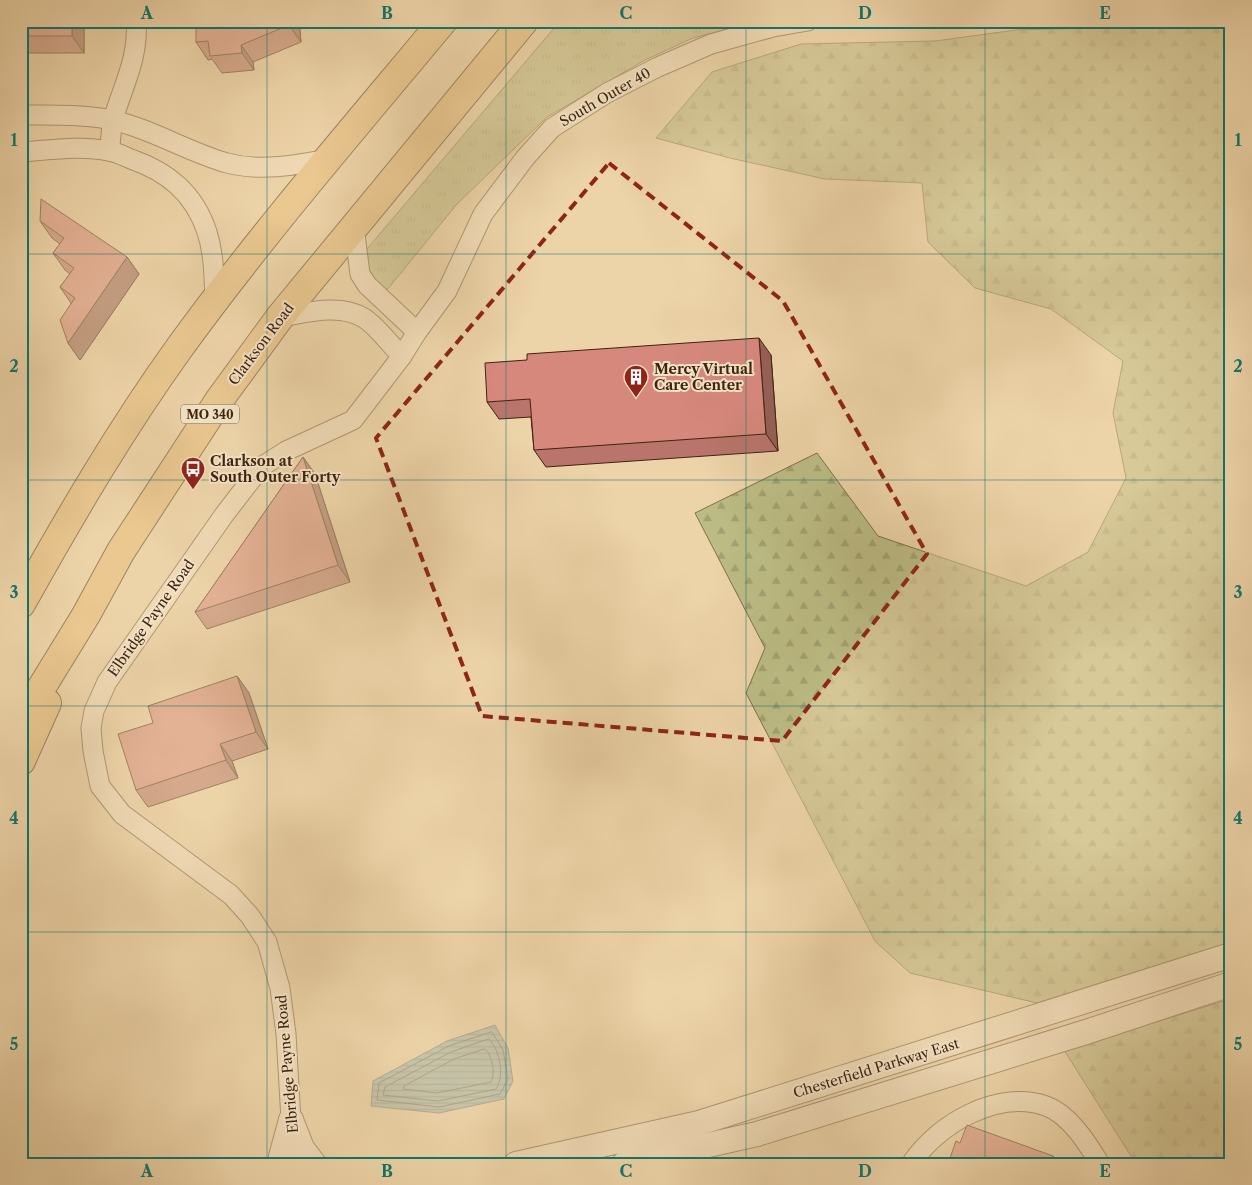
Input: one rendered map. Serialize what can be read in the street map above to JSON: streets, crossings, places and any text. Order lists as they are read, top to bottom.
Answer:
{
  "streets": {
    "main road": ["Clarkson Road", "MO 340"],
    "street": ["South Outer 40", "Elbridge Payne Road", "Chesterfield Parkway East"]
  },
  "crossings": [
    ["South Outer 40", "Elbridge Payne Road"]
  ],
  "places": {
    "building": ["Mercy Virtual Care Center"],
    "bus stop": ["Clarkson at South Outer Forty"]
  },
  "grid": {
    "columns": [
      "A",
      "B",
      "C",
      "D",
      "E"
    ],
    "rows": [
      "1",
      "2",
      "3",
      "4",
      "5"
    ]
  }
}
